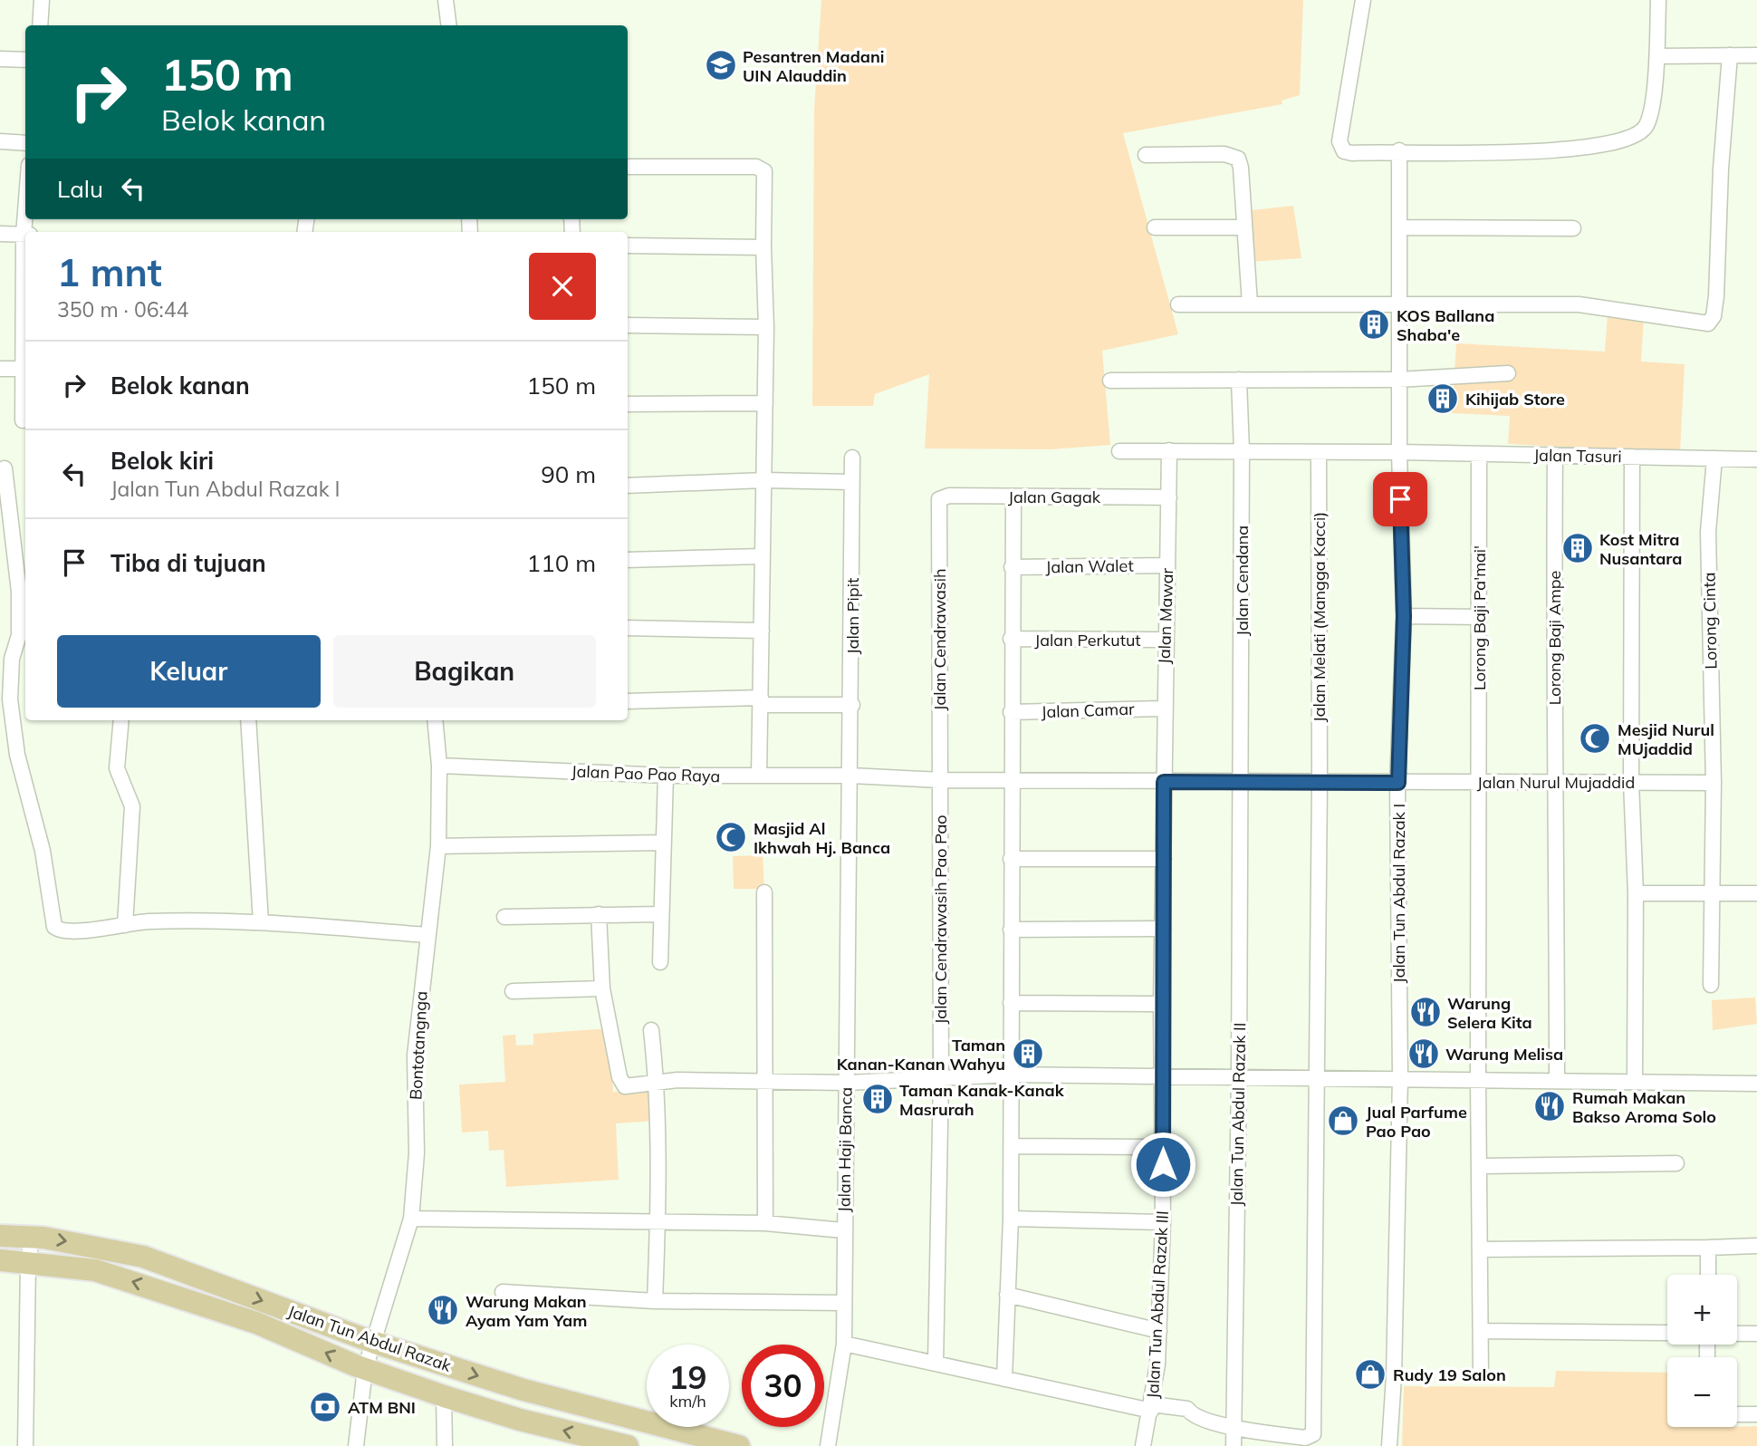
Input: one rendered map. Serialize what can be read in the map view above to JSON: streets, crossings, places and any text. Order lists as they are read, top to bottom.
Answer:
{
  "streets": {
    "main road": ["Jalan Tun Abdul Razak"],
    "street": [
      "Jalan Tasuri",
      "Jalan Gagak",
      "Jalan Walet",
      "Jalan Cendana",
      "Jalan Pipit",
      "Jalan Mawar",
      "Jalan Melati (Mangga Kacci)",
      "Lorong Baji Pa'mai'",
      "Lorong Cinta",
      "Lorong Baji Ampe",
      "Jalan Cendrawasih",
      "Jalan Perkutut",
      "Jalan Camar",
      "Jalan Pao Pao Raya",
      "Jalan Nurul Mujaddid",
      "Jalan Tun Abdul Razak I",
      "Jalan Cendrawasih Pao Pao",
      "Bontotangnga",
      "Jalan Tun Abdul Razak II",
      "Jalan Haji Banca",
      "Jalan Tun Abdul Razak III"
    ]
  },
  "crossings": [
    ["Jalan Tasuri", "Jalan Cendana"],
    ["Jalan Tasuri", "Jalan Mawar"],
    ["Jalan Tasuri", "Jalan Melati (Mangga Kacci)"],
    ["Jalan Tasuri", "Lorong Baji Pa'mai'"],
    ["Jalan Tasuri", "Lorong Cinta"],
    ["Jalan Tasuri", "Lorong Baji Ampe"],
    ["Jalan Tasuri", "Jalan Tun Abdul Razak I"],
    ["Jalan Gagak", "Jalan Mawar"],
    ["Jalan Gagak", "Jalan Cendrawasih"],
    ["Jalan Walet", "Jalan Mawar"],
    ["Jalan Cendana", "Jalan Nurul Mujaddid"],
    ["Jalan Cendana", "Jalan Tun Abdul Razak II"],
    ["Jalan Pipit", "Jalan Pao Pao Raya"],
    ["Jalan Pipit", "Jalan Haji Banca"],
    ["Jalan Mawar", "Jalan Perkutut"],
    ["Jalan Mawar", "Jalan Camar"],
    ["Jalan Mawar", "Jalan Pao Pao Raya"],
    ["Jalan Mawar", "Jalan Nurul Mujaddid"],
    ["Jalan Mawar", "Jalan Tun Abdul Razak III"],
    ["Jalan Melati (Mangga Kacci)", "Jalan Nurul Mujaddid"],
    ["Jalan Melati (Mangga Kacci)", "Jalan Tun Abdul Razak II"],
    ["Lorong Baji Pa'mai'", "Jalan Nurul Mujaddid"],
    ["Lorong Cinta", "Jalan Nurul Mujaddid"],
    ["Lorong Baji Ampe", "Jalan Nurul Mujaddid"],
    ["Jalan Cendrawasih", "Jalan Pao Pao Raya"],
    ["Jalan Cendrawasih", "Jalan Cendrawasih Pao Pao"],
    ["Jalan Pao Pao Raya", "Jalan Nurul Mujaddid"],
    ["Jalan Pao Pao Raya", "Jalan Cendrawasih Pao Pao"],
    ["Jalan Pao Pao Raya", "Bontotangnga"],
    ["Jalan Pao Pao Raya", "Jalan Haji Banca"],
    ["Jalan Pao Pao Raya", "Jalan Tun Abdul Razak III"],
    ["Jalan Nurul Mujaddid", "Jalan Tun Abdul Razak I"],
    ["Jalan Nurul Mujaddid", "Jalan Tun Abdul Razak II"],
    ["Jalan Nurul Mujaddid", "Jalan Tun Abdul Razak III"],
    ["Bontotangnga", "Jalan Tun Abdul Razak"]
  ],
  "places": {
    "school or university": ["Pesantren Madani UIN Alauddin"],
    "building": [
      "KOS Ballana Shaba'e",
      "Kihijab Store",
      "Kost Mitra Nusantara",
      "Taman Kanan-Kanan Wahyu",
      "Taman Kanak-Kanak Masrurah"
    ],
    "mosque": ["Mesjid Nurul MUjaddid", "Masjid Al Ikhwah Hj. Banca"],
    "restaurant": [
      "Warung Selera Kita",
      "Warung Melisa",
      "Rumah Makan Bakso Aroma Solo",
      "Warung Makan Ayam Yam Yam"
    ],
    "shop": ["Jual Parfume Pao Pao", "Rudy 19 Salon"],
    "bank": ["ATM BNI"]
  },
  "page": {
    "turn": ["150 m", "Belok kanan"],
    "then": "Lalu",
    "heading": ["1 mnt", "350 m · 06:44"],
    "list": [
      {
        "name": "Belok kanan",
        "value": "150 m"
      },
      {
        "name": "Belok kiri",
        "note": "Jalan Tun Abdul Razak I",
        "value": "90 m"
      },
      {
        "name": "Tiba di tujuan",
        "value": "110 m"
      }
    ],
    "buttons": ["Keluar", "Bagikan"],
    "map_buttons": ["+", "−"],
    "speed": "19 km/h",
    "limit": "30"
  }
}
